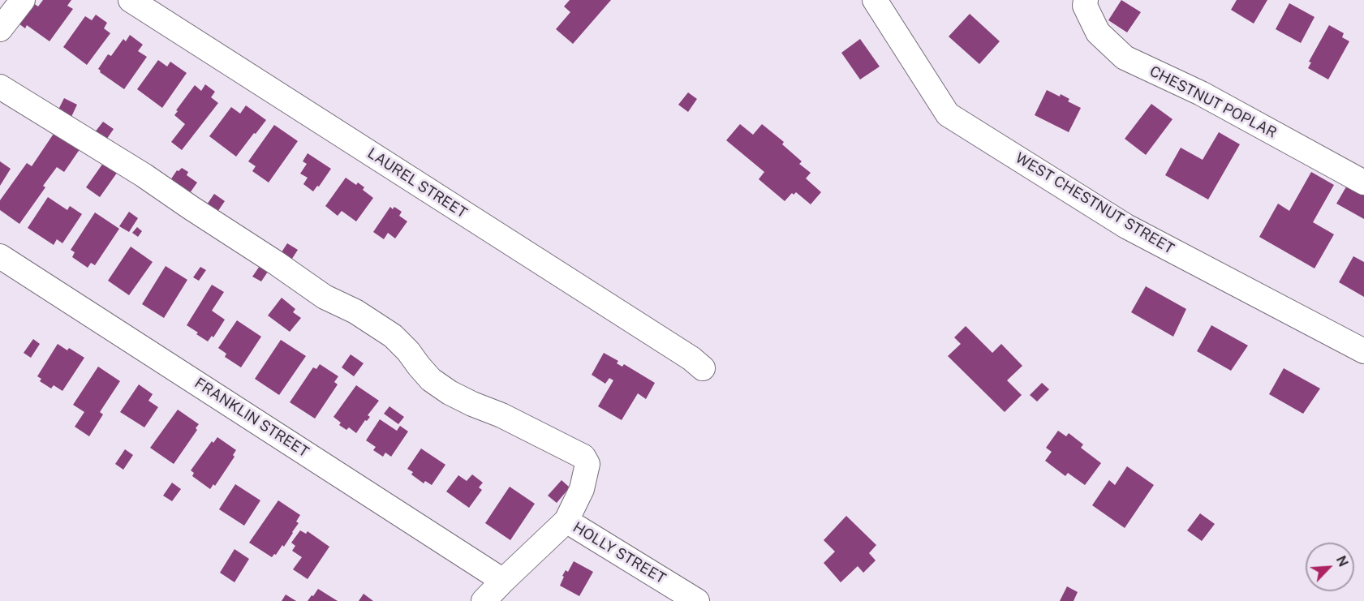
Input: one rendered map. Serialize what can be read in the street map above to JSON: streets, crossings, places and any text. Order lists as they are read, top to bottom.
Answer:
{
  "streets": {
    "street": [
      "CHESTNUT POPLAR",
      "LAUREL STREET",
      "WEST CHESTNUT STREET",
      "FRANKLIN STREET",
      "HOLLY STREET"
    ]
  },
  "north": "top right"
}
